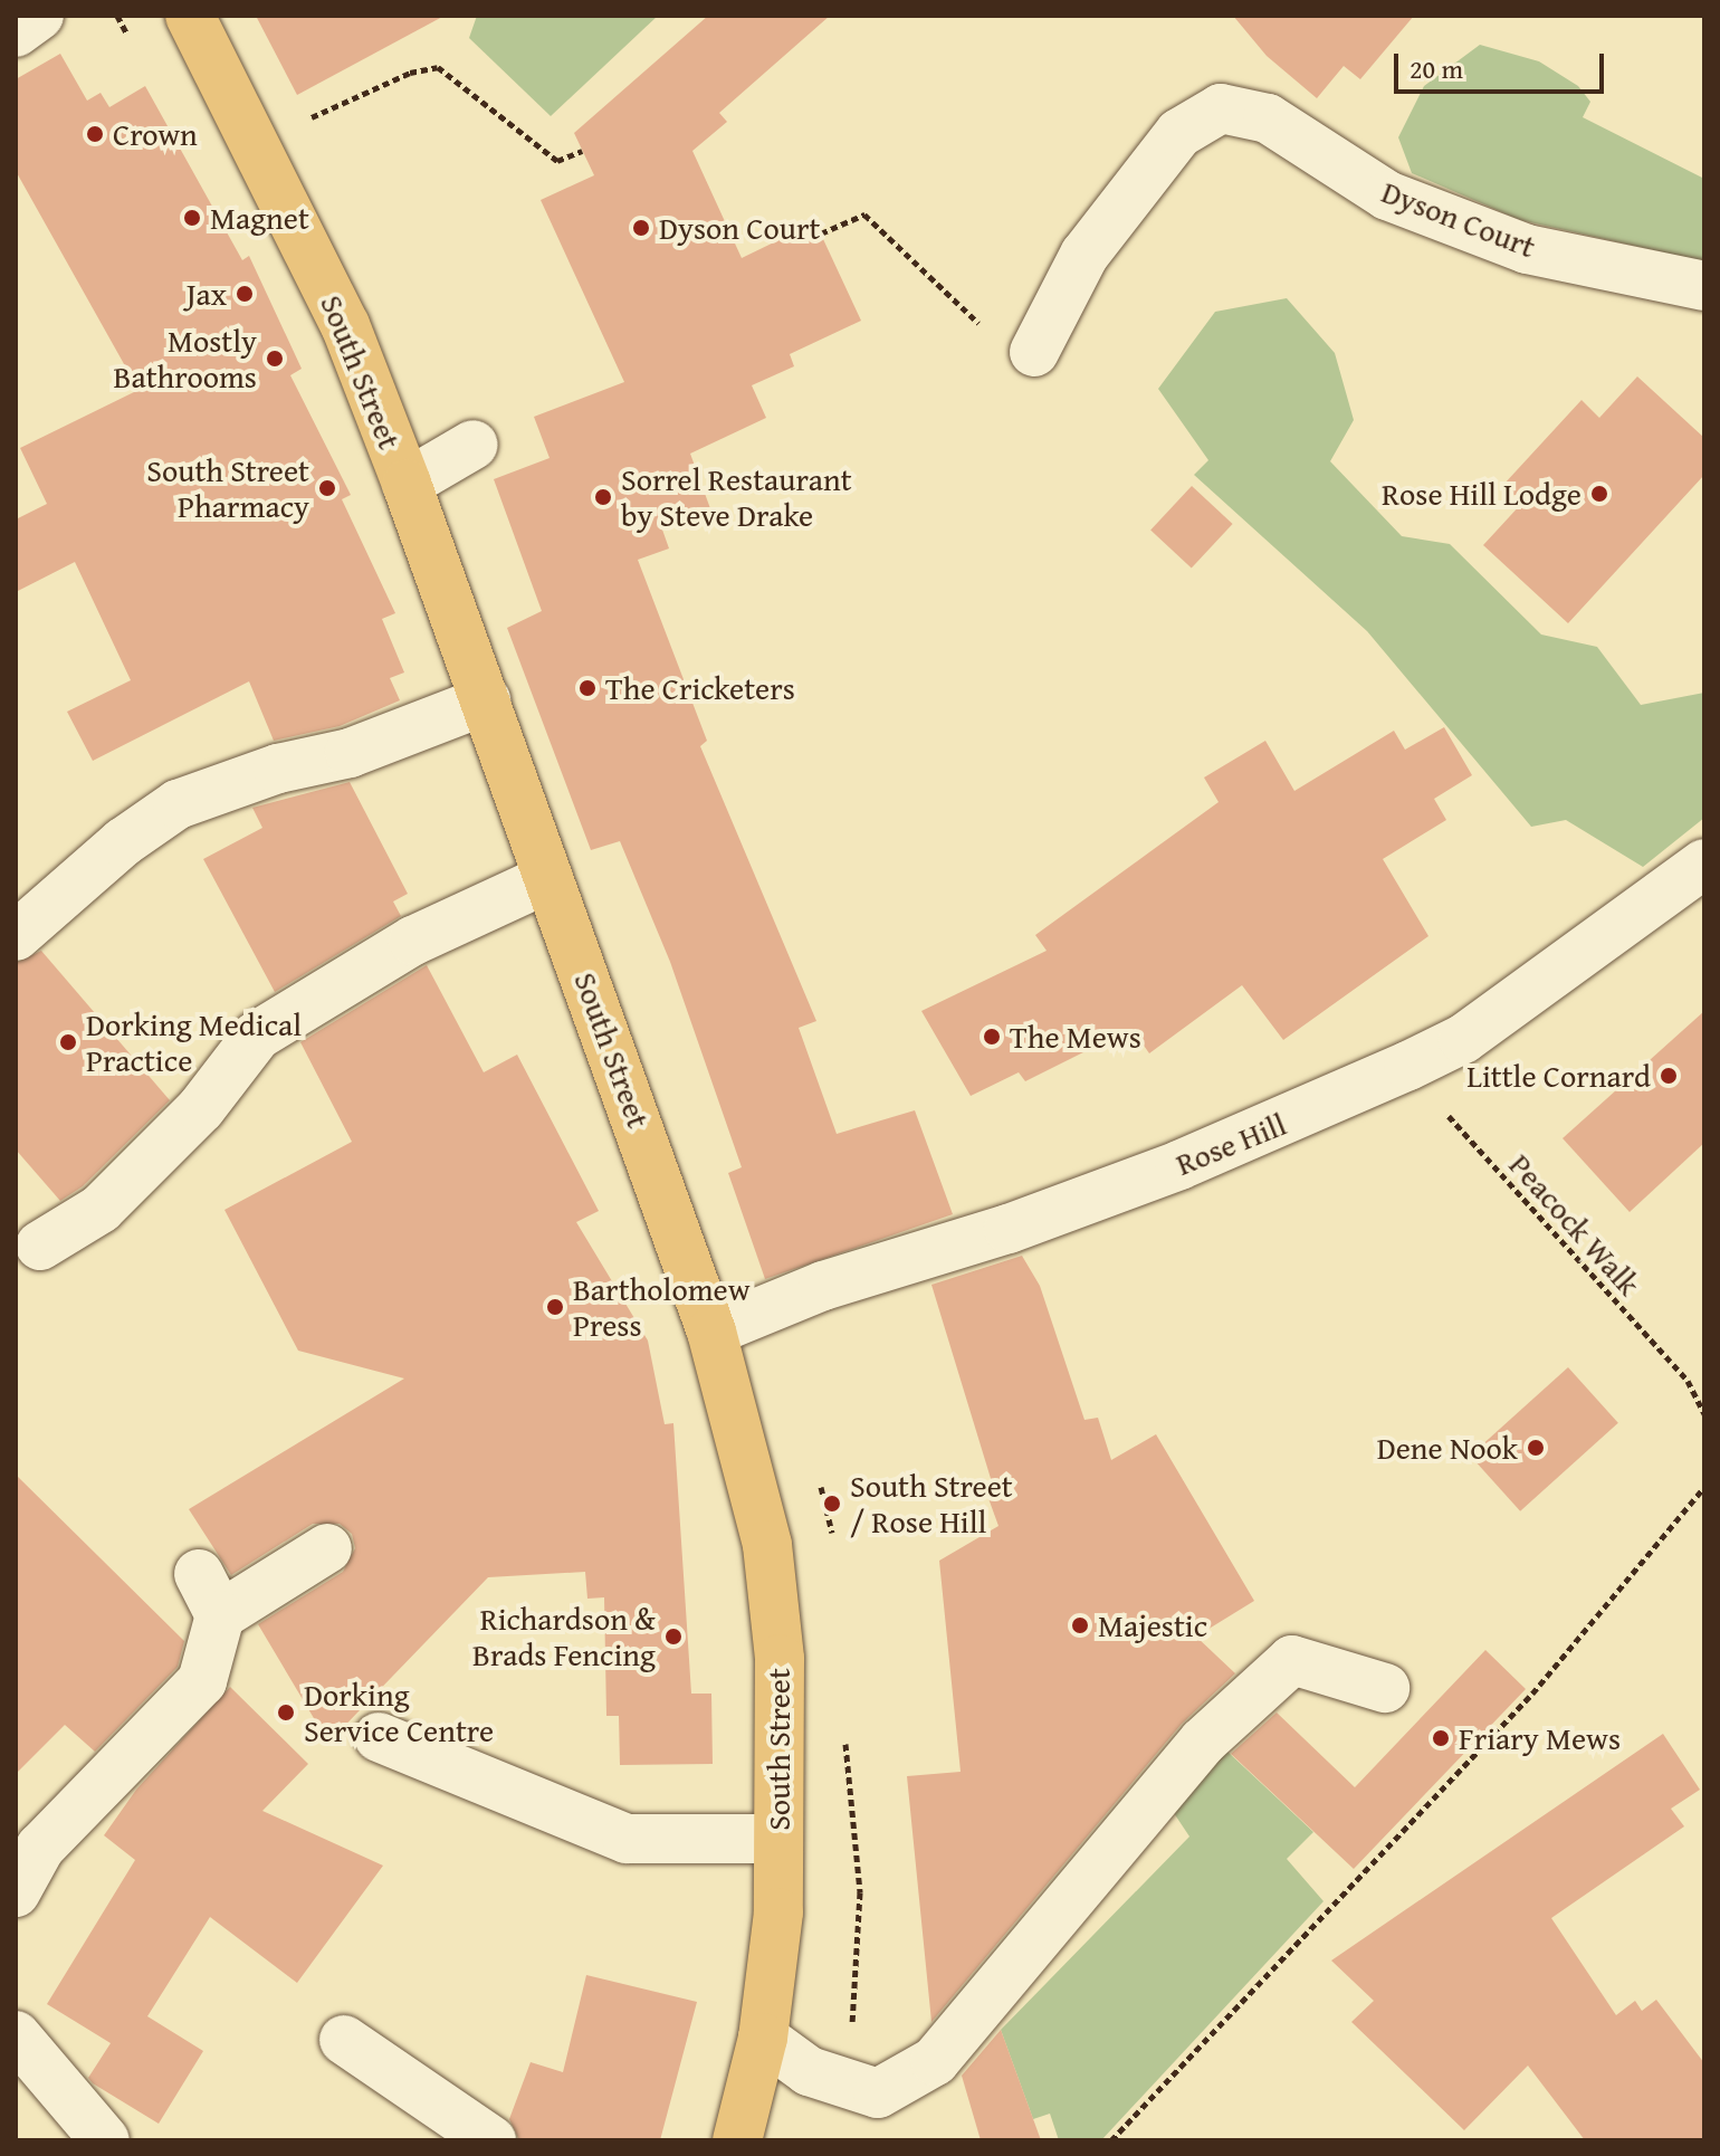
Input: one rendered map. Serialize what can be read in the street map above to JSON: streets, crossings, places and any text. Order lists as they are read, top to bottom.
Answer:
{
  "streets": {
    "main road": ["South Street"],
    "street": ["Dyson Court", "Rose Hill"],
    "path": ["Peacock Walk"]
  },
  "crossings": [
    ["South Street", "Rose Hill"],
    ["Rose Hill", "Peacock Walk"]
  ],
  "places": [
    "Crown",
    "Magnet",
    "Dyson Court",
    "Jax",
    "Mostly Bathrooms",
    "South Street Pharmacy",
    "Rose Hill Lodge",
    "Sorrel Restaurant by Steve Drake",
    "The Cricketers",
    "The Mews",
    "Dorking Medical Practice",
    "Little Cornard",
    "Bartholomew Press",
    "Dene Nook",
    "South Street / Rose Hill",
    "Majestic",
    "Richardson & Brads Fencing",
    "Dorking Service Centre",
    "Friary Mews"
  ],
  "scale_bar": "20 m"
}
